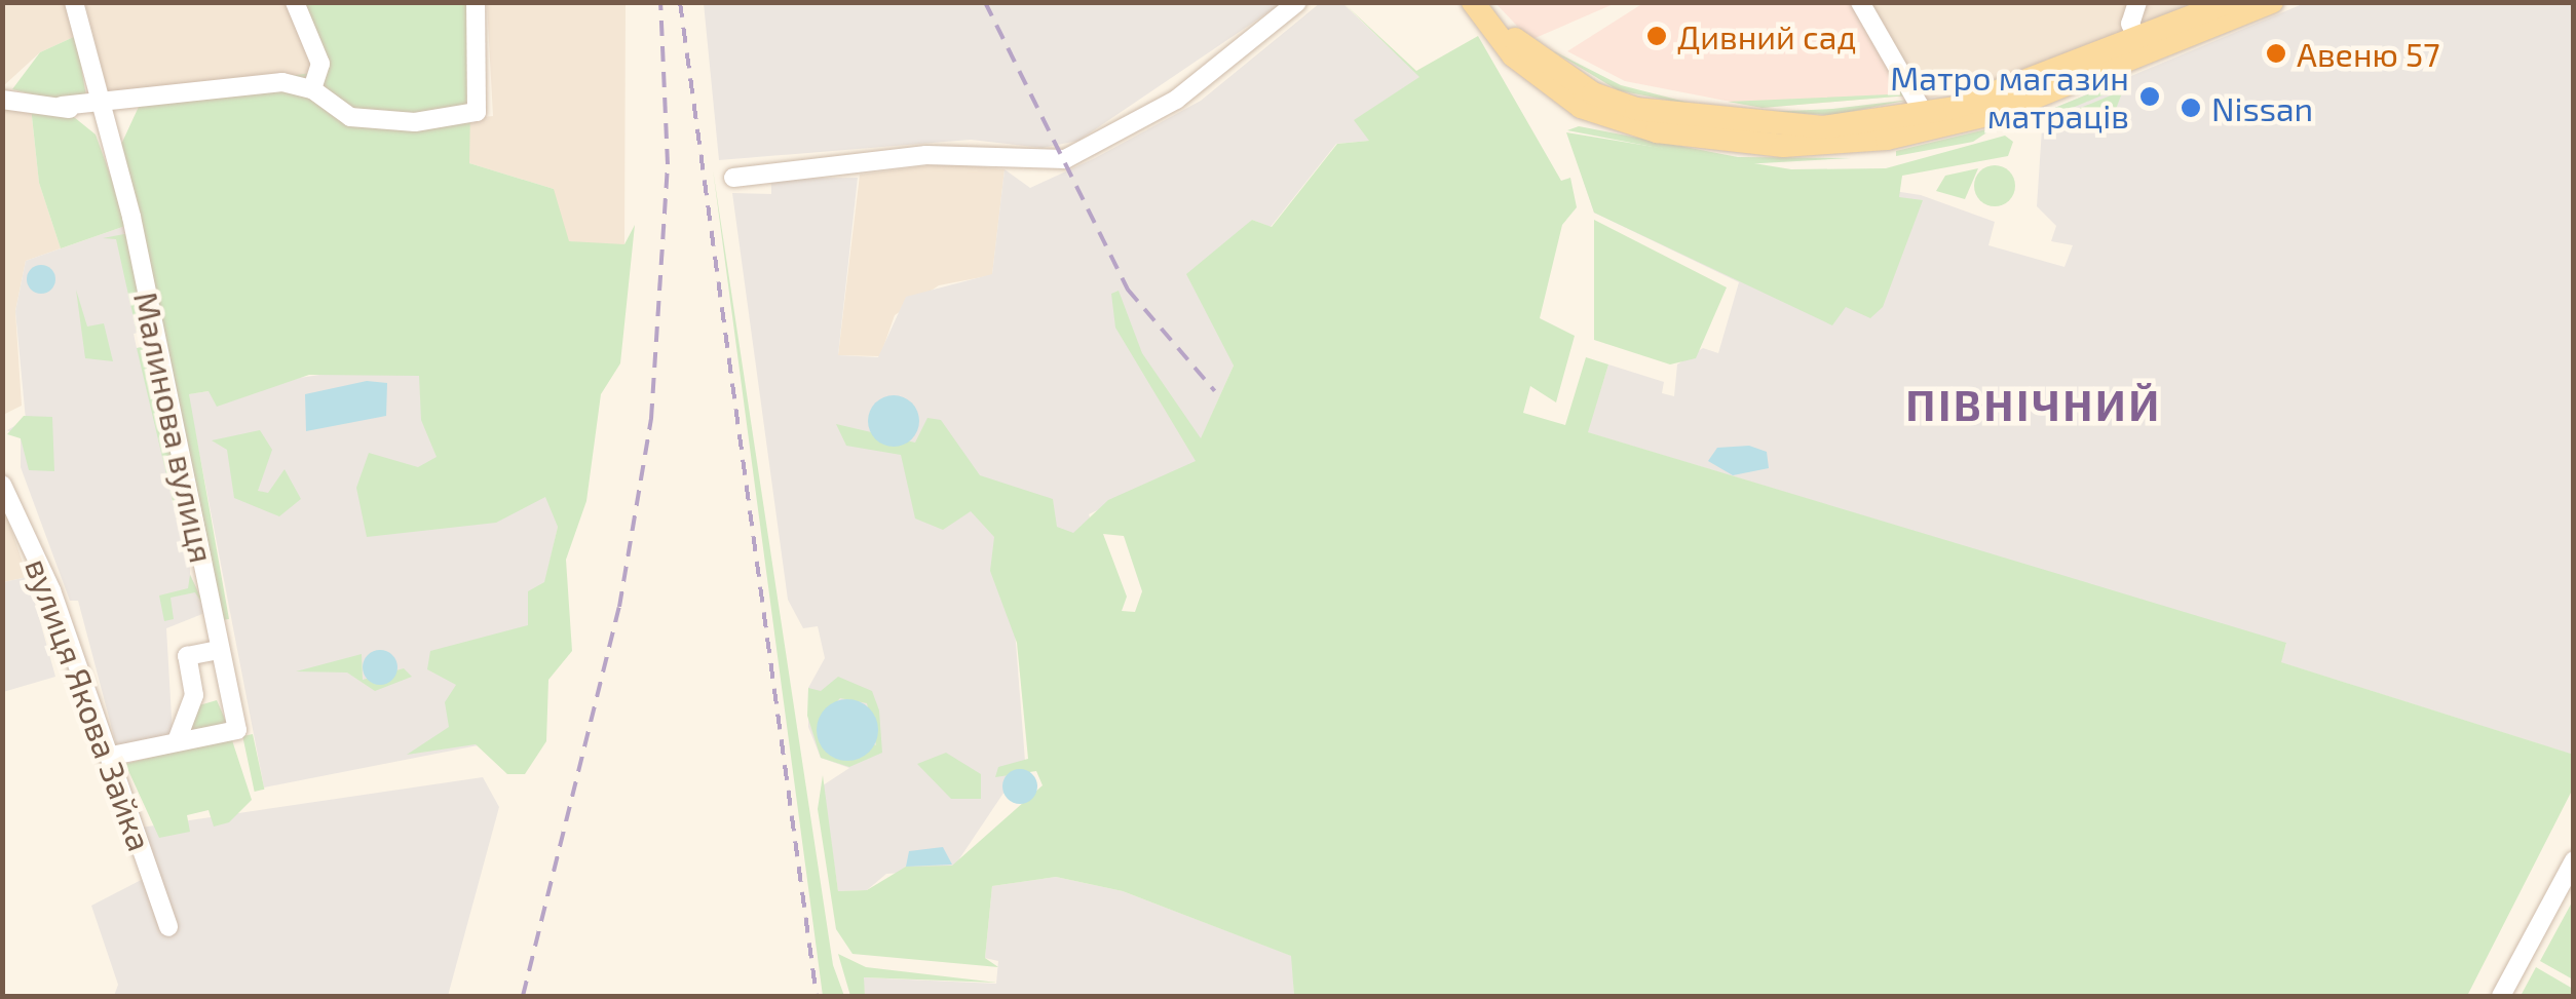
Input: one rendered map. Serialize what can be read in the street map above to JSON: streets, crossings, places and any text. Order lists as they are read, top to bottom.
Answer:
{
  "streets": {
    "street": ["Малинова вулиця", "вулиця Якова Зайка"]
  },
  "crossings": [
    ["Малинова вулиця", "вулиця Якова Зайка"]
  ],
  "districts": ["ПІВНІЧНИЙ"],
  "places": [
    "Дивний сад",
    "Авеню 57",
    "Матро магазин матраців",
    "Nissan"
  ]
}
